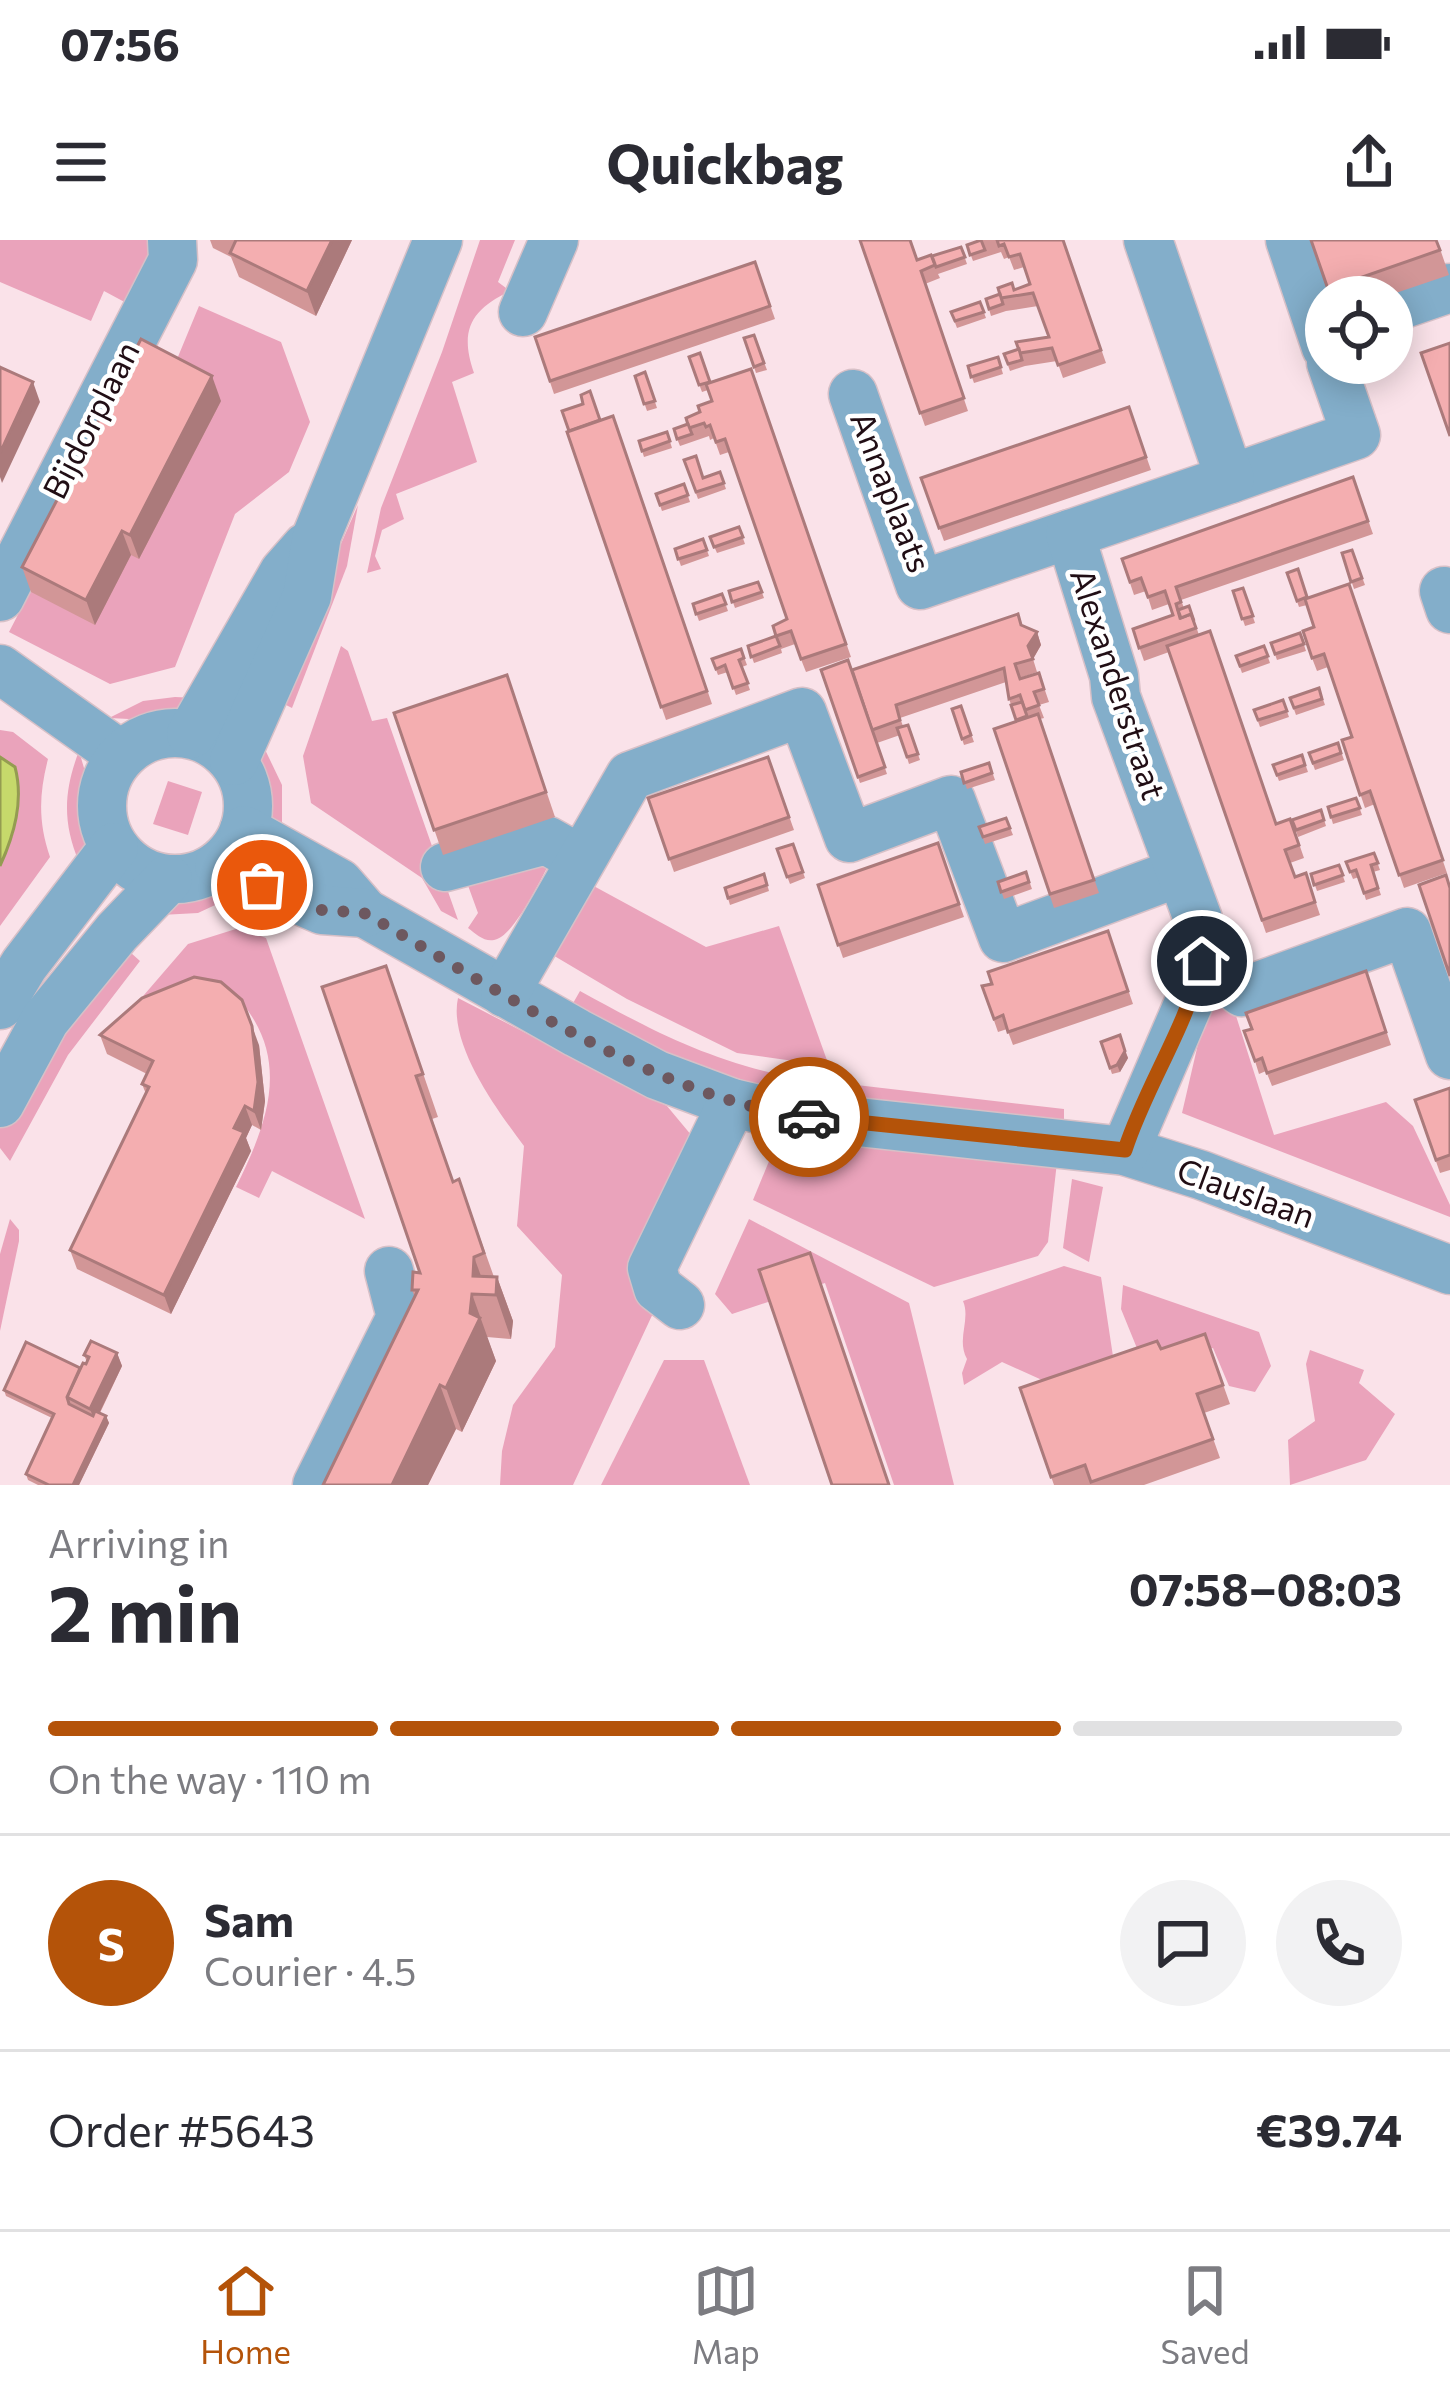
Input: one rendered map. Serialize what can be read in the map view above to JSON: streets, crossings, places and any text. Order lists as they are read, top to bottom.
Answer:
{
  "streets": {
    "street": [
      "Bijdorplaan",
      "Annaplaats",
      "Alexanderstraat",
      "Clauslaan"
    ]
  },
  "crossings": [
    ["Annaplaats", "Alexanderstraat"]
  ],
  "page": {
    "status": "07:56",
    "header": "Quickbag",
    "heading": ["2 min", "Arriving in", "07:58–08:03"],
    "panel": [
      "Sam",
      "Courier · 4.5",
      "Order #5643",
      "€39.74"
    ],
    "bar": "On the way · 110 m",
    "round": "S",
    "tabs": ["Home", "Map", "Saved"]
  }
}
